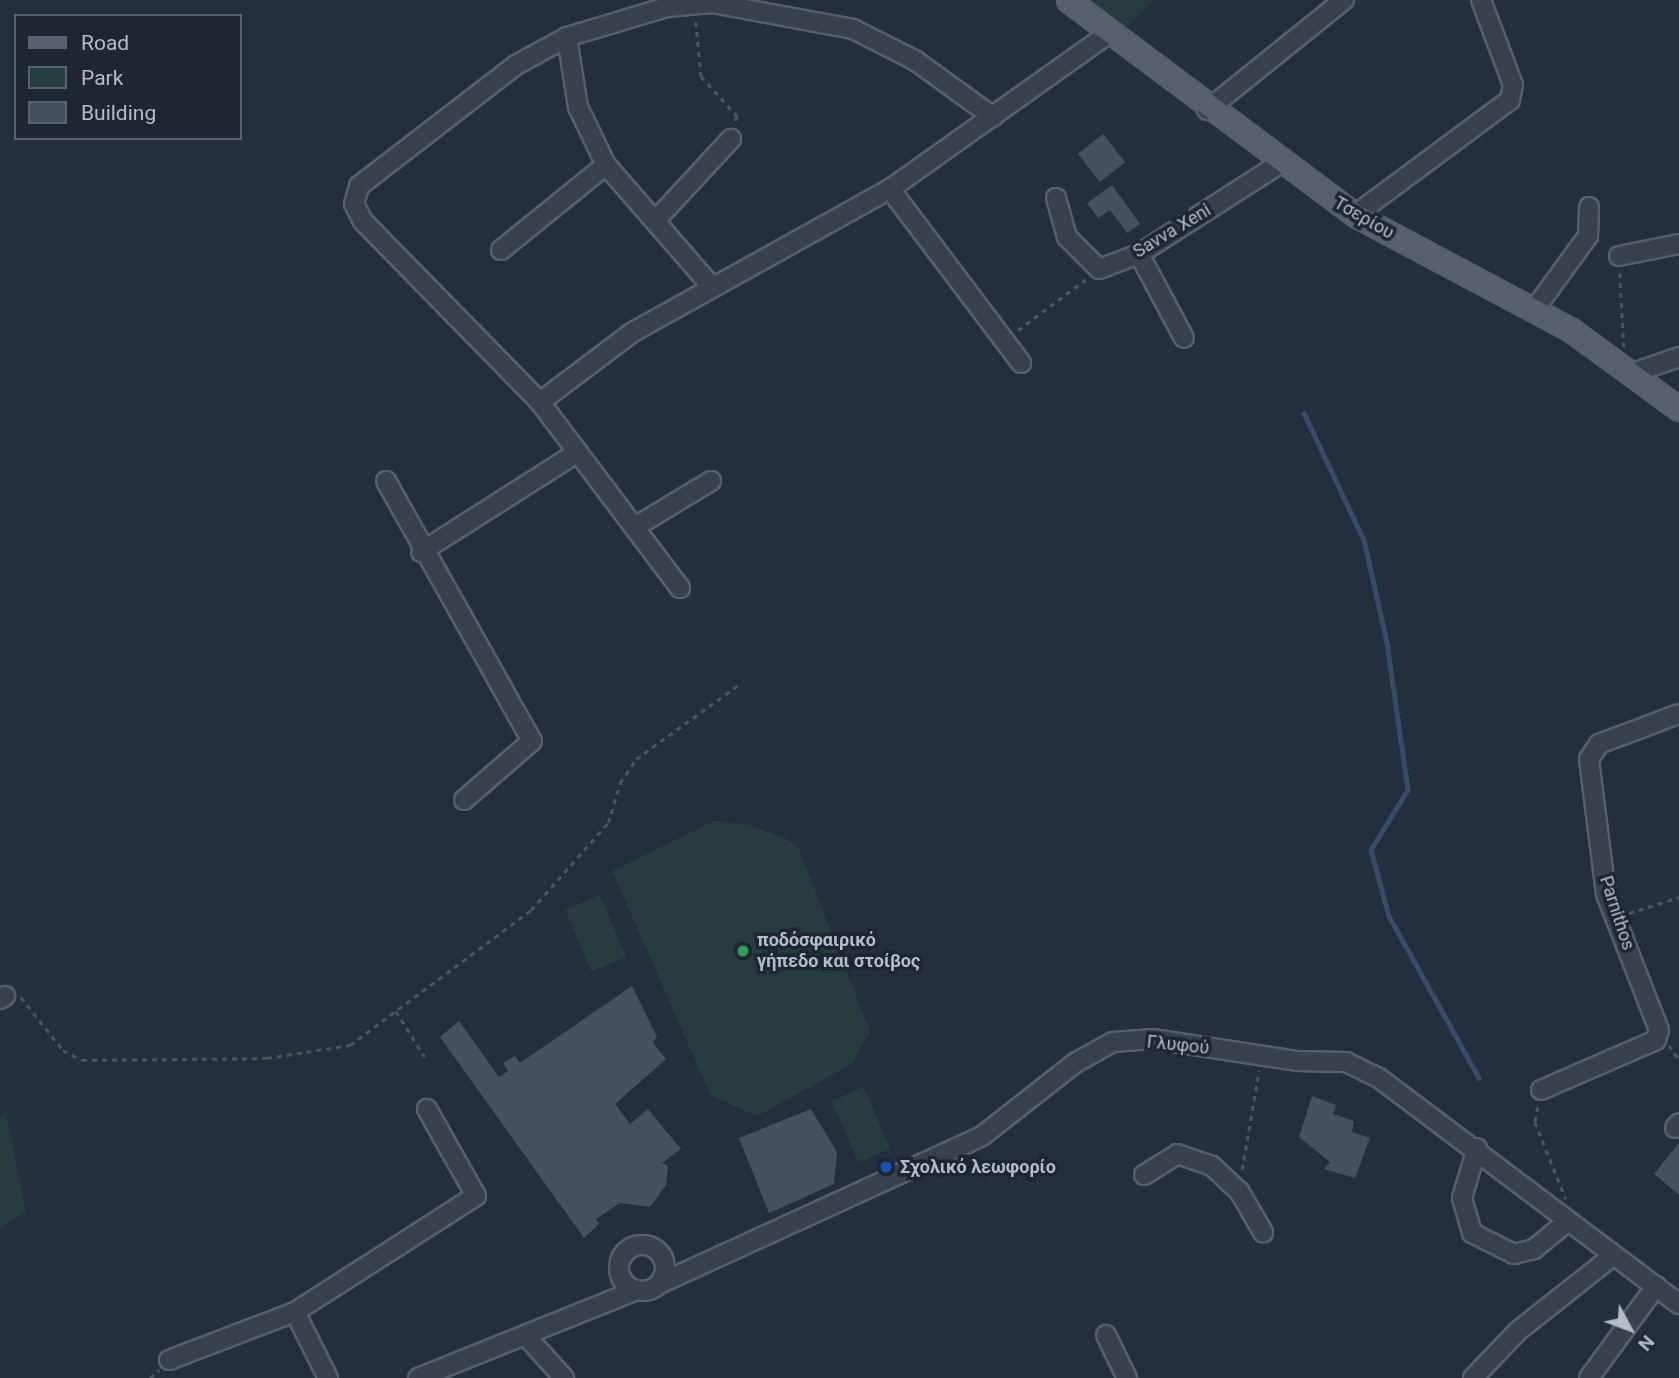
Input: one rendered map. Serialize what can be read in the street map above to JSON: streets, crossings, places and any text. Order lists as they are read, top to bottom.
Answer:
{
  "streets": {
    "main road": ["Τσερίου"],
    "street": ["Savva Xeni", "Parnithos", "Γλυφού"]
  },
  "crossings": [
    ["Τσερίου", "Savva Xeni"]
  ],
  "places": ["ποδόσφαιρικό γήπεδο και στοίβος", "Σχολικό λεωφορίο"],
  "legend": ["Road", "Park", "Building"],
  "north": "bottom right"
}
